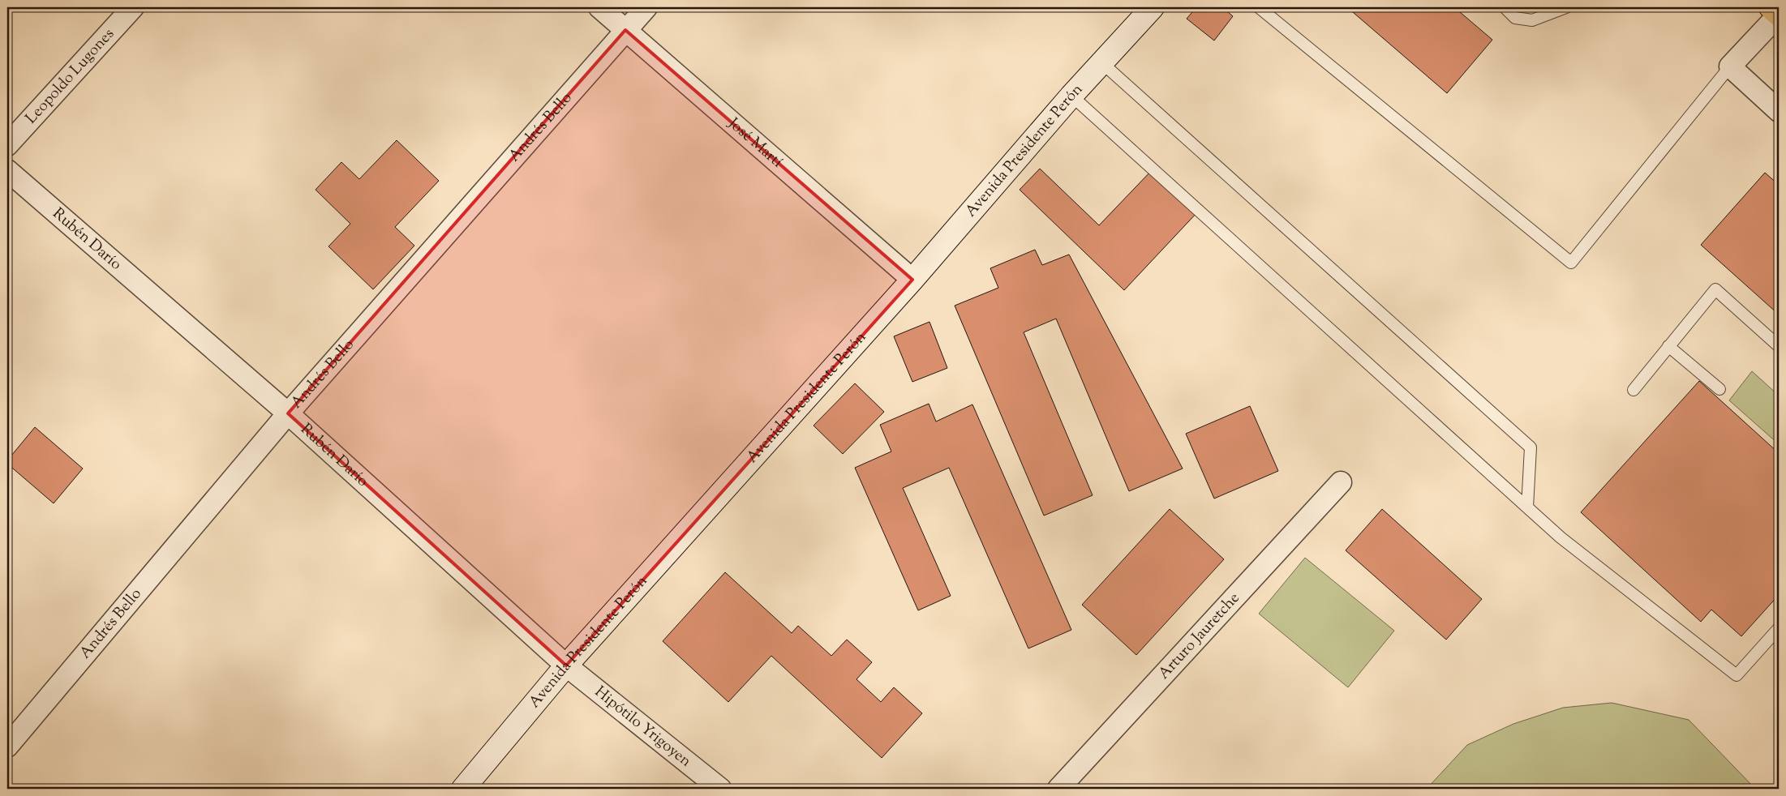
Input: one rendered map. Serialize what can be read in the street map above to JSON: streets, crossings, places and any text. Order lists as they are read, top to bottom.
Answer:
{
  "streets": {
    "main road": ["Avenida Presidente Perón"],
    "street": [
      "Leopoldo Lugones",
      "Andrés Bello",
      "José Martí",
      "Rubén Darío",
      "Arturo Jauretche",
      "Hipótilo Yrigoyen"
    ]
  },
  "crossings": [
    ["Andrés Bello", "José Martí"],
    ["Andrés Bello", "Rubén Darío"],
    ["José Martí", "Avenida Presidente Perón"],
    ["Avenida Presidente Perón", "Rubén Darío"],
    ["Avenida Presidente Perón", "Hipótilo Yrigoyen"],
    ["Rubén Darío", "Hipótilo Yrigoyen"]
  ]
}
